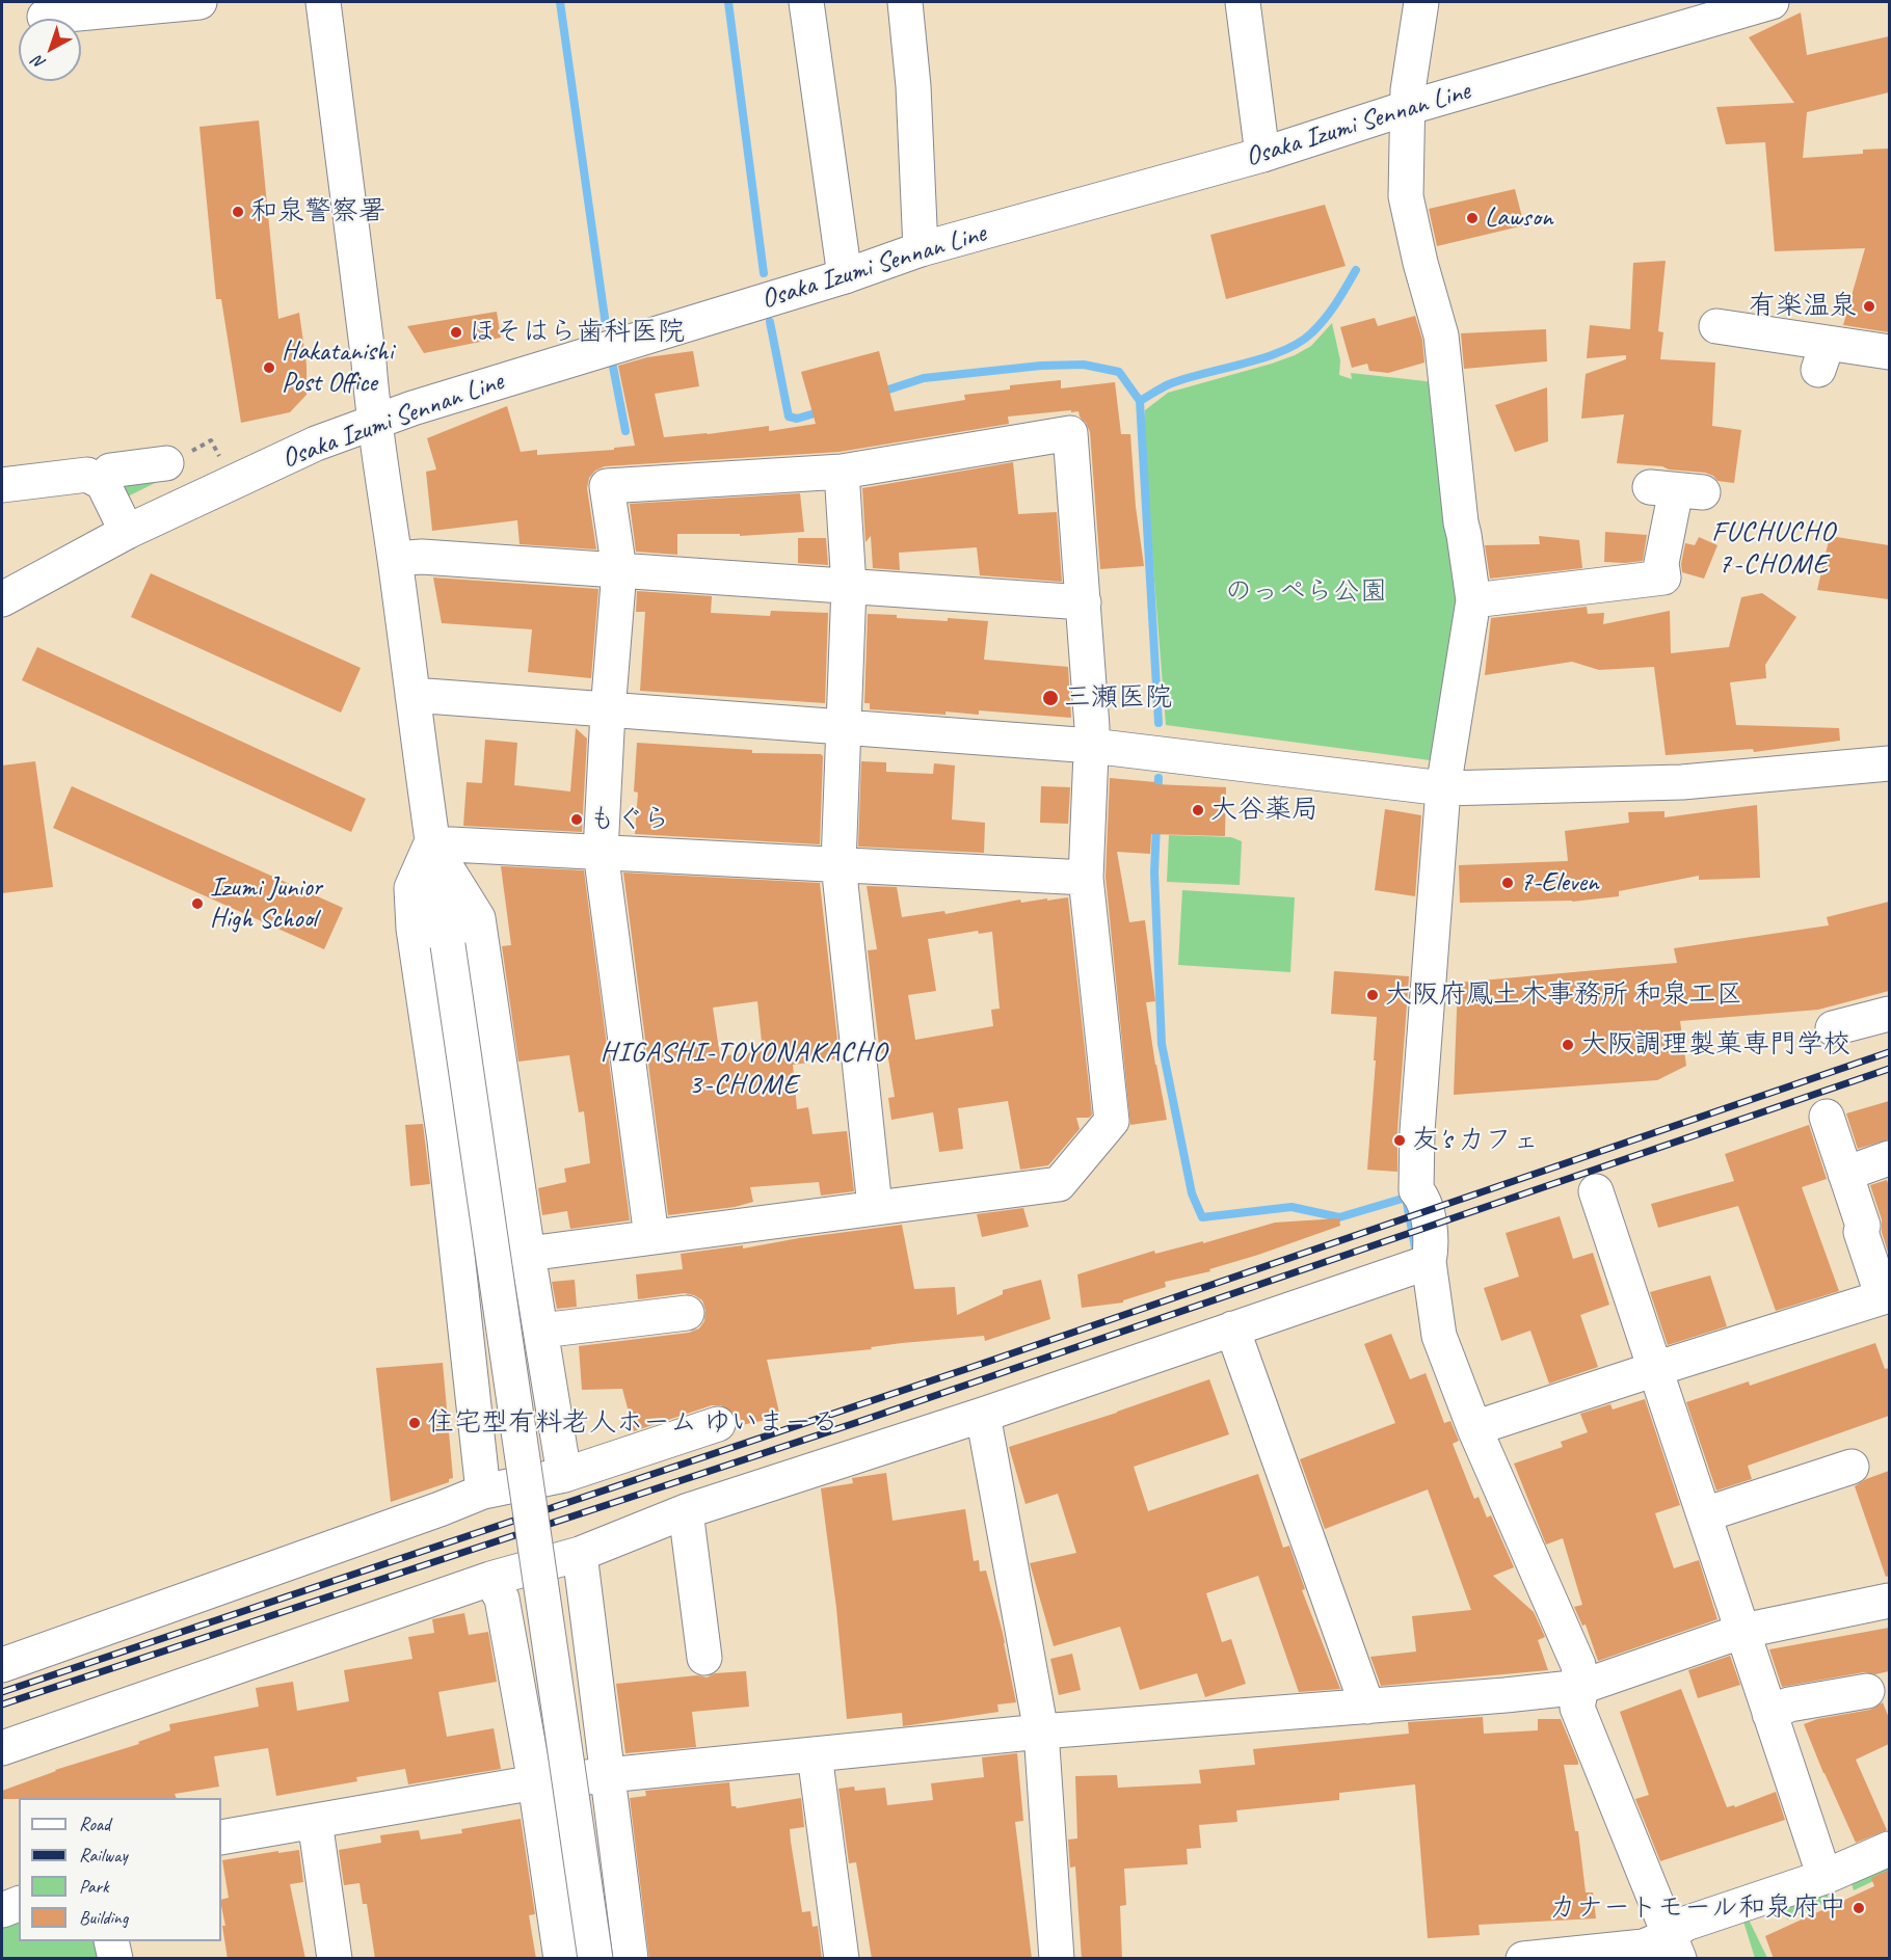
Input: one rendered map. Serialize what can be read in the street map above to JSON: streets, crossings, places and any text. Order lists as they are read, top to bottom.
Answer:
{
  "streets": {
    "street": ["Osaka Izumi Sennan Line"]
  },
  "districts": ["FUCHUCHO 7-CHOME", "HIGASHI-TOYONAKACHO 3-CHOME"],
  "parks": ["のっぺら公園"],
  "places": [
    "和泉警察署",
    "Lawson",
    "有楽温泉",
    "ほそはら歯科医院",
    "Hakatanishi Post Office",
    "三瀬医院",
    "大谷薬局",
    "もぐら",
    "7-Eleven",
    "Izumi Junior High School",
    "大阪府鳳土木事務所 和泉工区",
    "大阪調理製菓専門学校",
    "友's カフェ",
    "住宅型有料老人ホーム ゆいまーる",
    "カナートモール和泉府中"
  ],
  "legend": [
    "Road",
    "Railway",
    "Park",
    "Building"
  ],
  "north": "bottom left"
}
